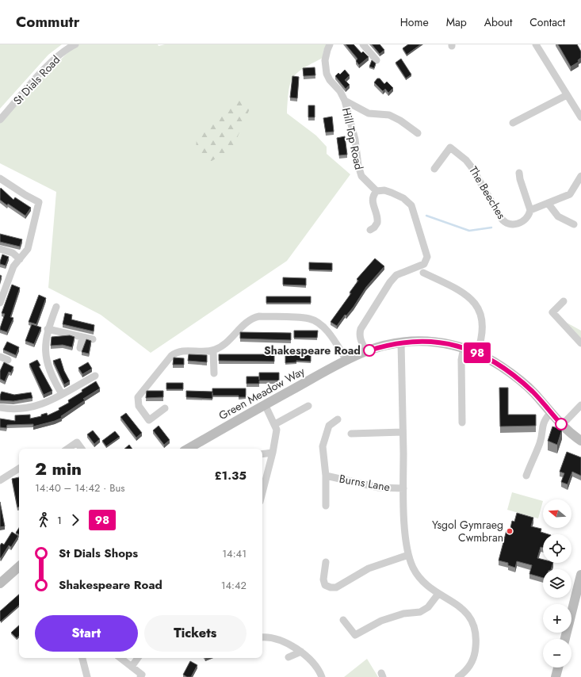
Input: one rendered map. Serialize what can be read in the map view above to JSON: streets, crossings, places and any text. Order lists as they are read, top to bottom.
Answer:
{
  "streets": {
    "street": [
      "St Dials Road",
      "Hill Top Road",
      "The Beeches",
      "Green Meadow Way",
      "Burns Lane"
    ]
  },
  "places": ["Shakespeare Road", "Ysgol Gymraeg Cwmbran"],
  "lines": ["bus line 98"],
  "north": "left",
  "page": {
    "header": "Commutr",
    "nav": [
      "Home",
      "Map",
      "About",
      "Contact"
    ],
    "on_map": "98",
    "heading": ["2 min", "14:40 – 14:42 · Bus", "£1.35"],
    "map_buttons": ["+", "−"],
    "legs": ["1", "98"],
    "list": [
      {
        "name": "St Dials Shops",
        "value": "14:41"
      },
      {
        "name": "Shakespeare Road",
        "value": "14:42"
      }
    ],
    "buttons": ["Start", "Tickets"]
  }
}
